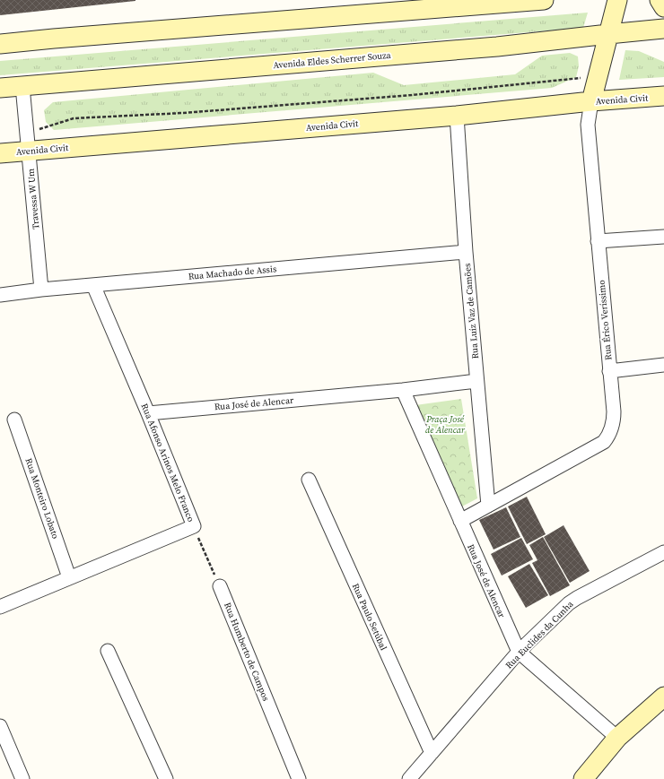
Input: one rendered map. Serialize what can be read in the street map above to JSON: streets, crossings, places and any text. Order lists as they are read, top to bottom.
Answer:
{
  "streets": {
    "main road": ["Avenida Eldes Scherrer Souza", "Avenida Civit", "Rua Érico Veríssimo"],
    "street": [
      "Travessa W Um",
      "Rua Machado de Assis",
      "Rua Luíz Vaz de Camões",
      "Rua José de Alencar",
      "Rua Afonso Arinos Melo Franco",
      "Rua Monteiro Lobato",
      "Rua Paulo Setúbal",
      "Rua Euclides da Cunha",
      "Rua Humberto de Campos"
    ]
  },
  "crossings": [
    ["Avenida Eldes Scherrer Souza", "Travessa W Um"],
    ["Avenida Eldes Scherrer Souza", "Rua Érico Veríssimo"],
    ["Avenida Civit", "Travessa W Um"],
    ["Avenida Civit", "Rua Luíz Vaz de Camões"],
    ["Avenida Civit", "Rua Érico Veríssimo"],
    ["Travessa W Um", "Rua Machado de Assis"],
    ["Rua Machado de Assis", "Rua Luíz Vaz de Camões"],
    ["Rua Machado de Assis", "Rua Afonso Arinos Melo Franco"],
    ["Rua Luíz Vaz de Camões", "Rua Érico Veríssimo"],
    ["Rua Luíz Vaz de Camões", "Rua José de Alencar"],
    ["Rua Érico Veríssimo", "Rua José de Alencar"],
    ["Rua José de Alencar", "Rua Afonso Arinos Melo Franco"],
    ["Rua José de Alencar", "Rua Euclides da Cunha"],
    ["Rua Afonso Arinos Melo Franco", "Rua Monteiro Lobato"],
    ["Rua Paulo Setúbal", "Rua Euclides da Cunha"]
  ],
  "parks": ["Praça José de Alencar"]
}
